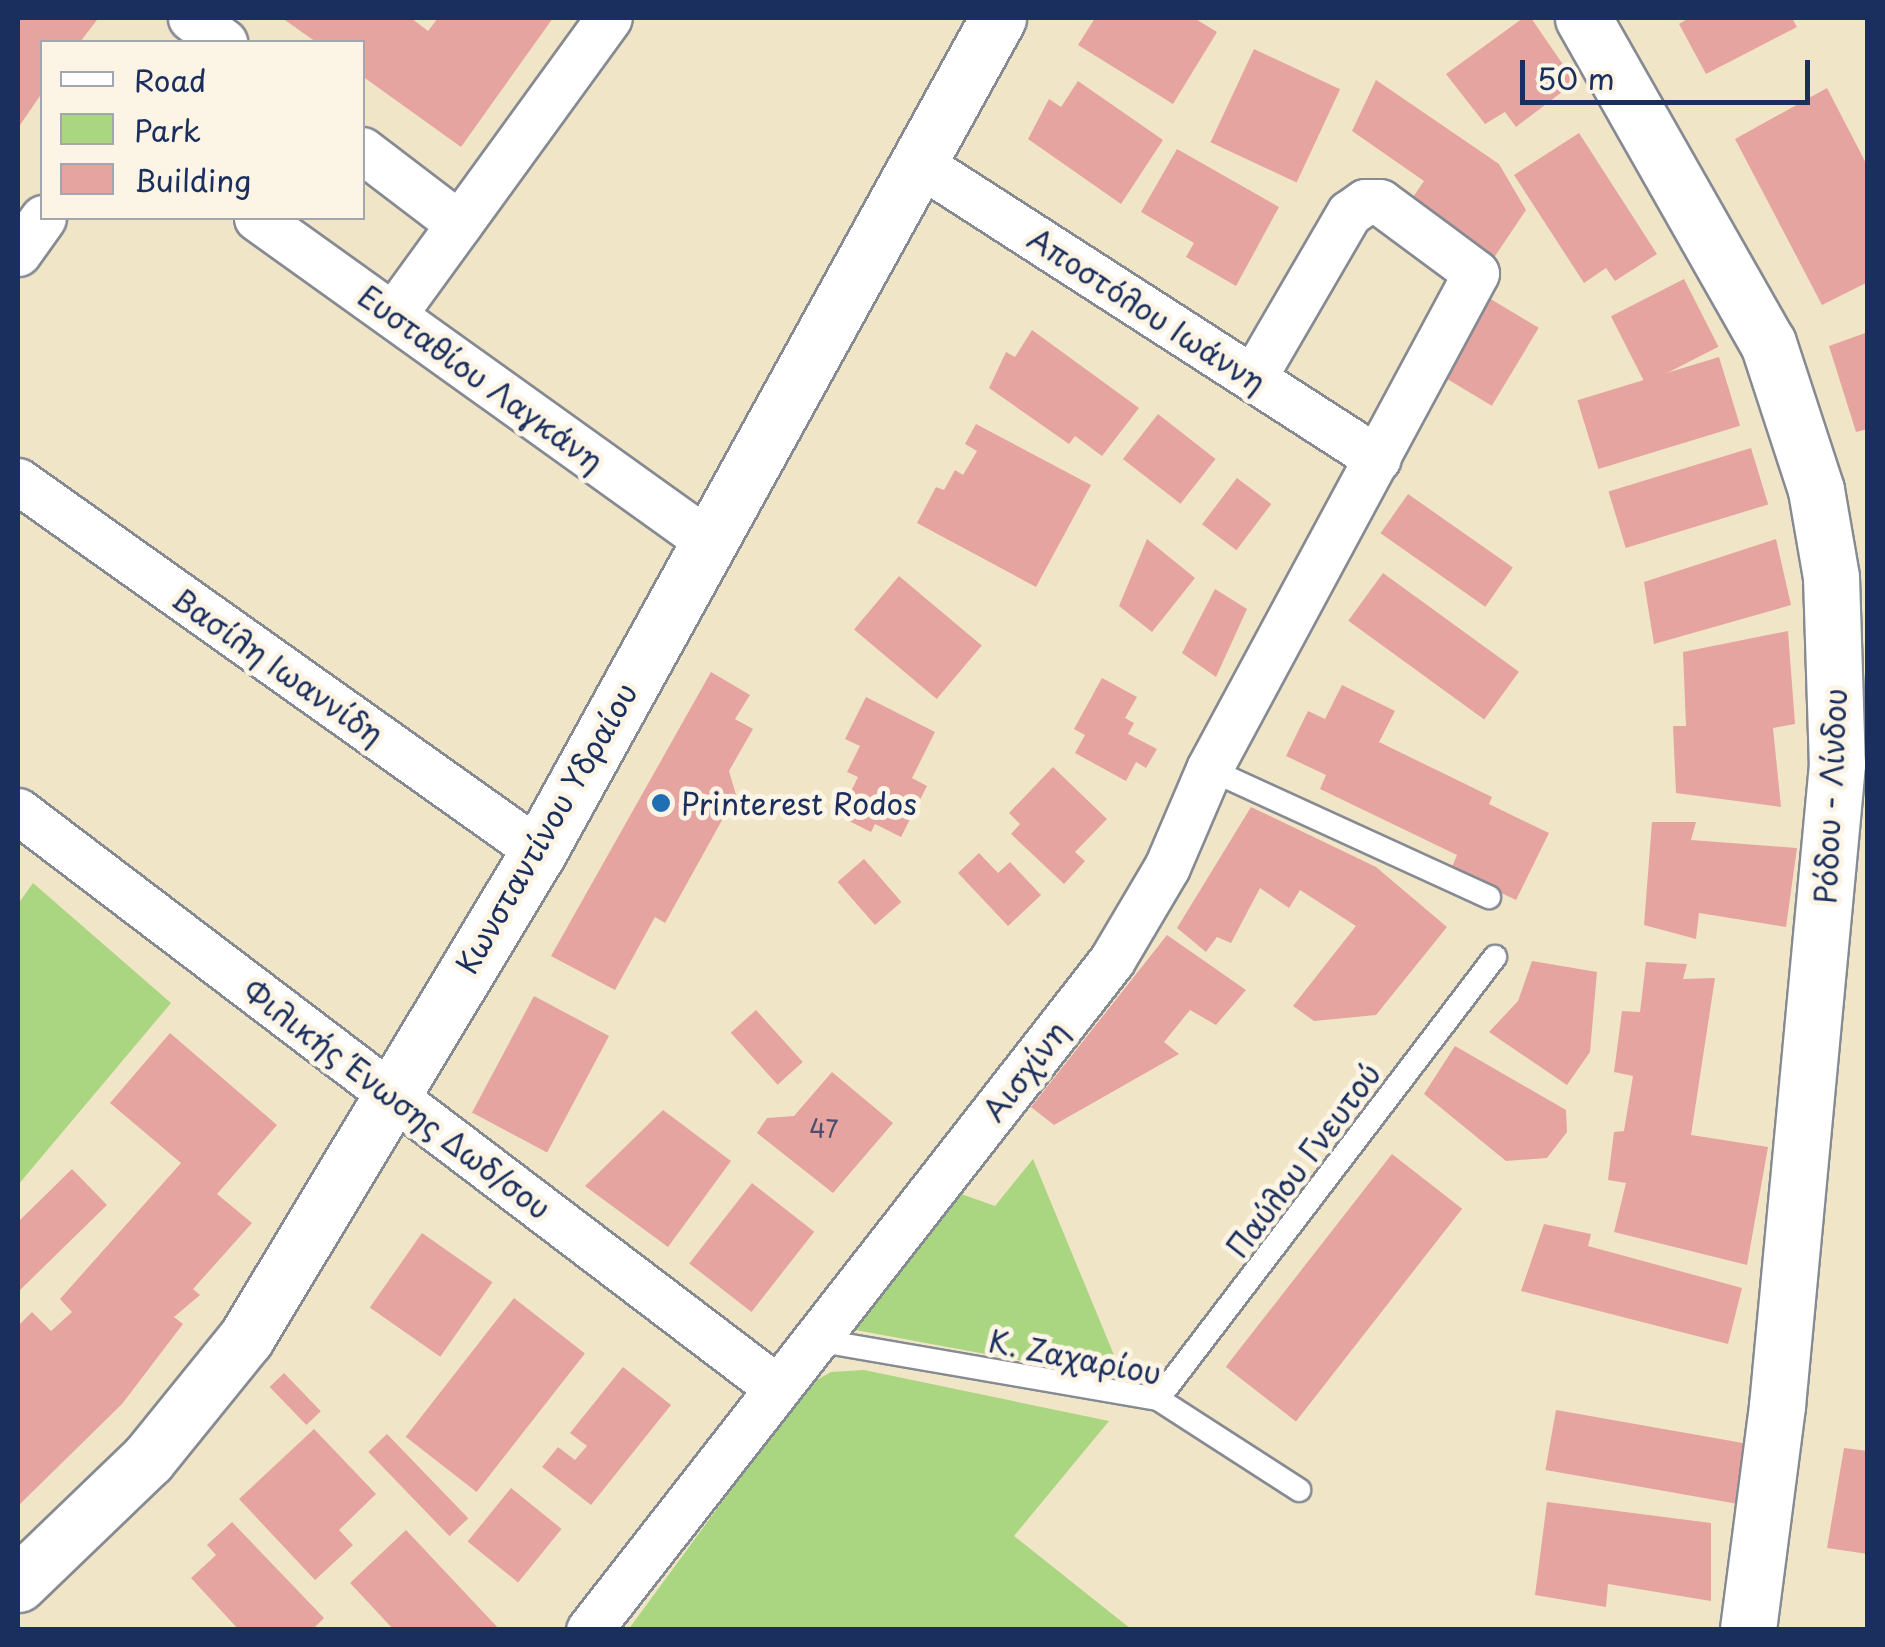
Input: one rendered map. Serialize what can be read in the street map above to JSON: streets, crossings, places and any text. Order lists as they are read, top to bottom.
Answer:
{
  "streets": {
    "street": [
      "Αποστόλου Ιωάννη",
      "Ευσταθίου Λαγκάνη",
      "Βασίλη Ιωαννίδη",
      "Ρόδου - Λίνδου",
      "Κωνσταντίνου Υδραίου",
      "Αισχίνη",
      "Φιλικής Ένωσης Δωδ/σου"
    ],
    "lane": ["Παύλου Γνευτού", "Κ. Ζαχαρίου"]
  },
  "crossings": [
    ["Αποστόλου Ιωάννη", "Κωνσταντίνου Υδραίου"],
    ["Αποστόλου Ιωάννη", "Αισχίνη"],
    ["Ευσταθίου Λαγκάνη", "Κωνσταντίνου Υδραίου"],
    ["Βασίλη Ιωαννίδη", "Κωνσταντίνου Υδραίου"],
    ["Κωνσταντίνου Υδραίου", "Φιλικής Ένωσης Δωδ/σου"],
    ["Αισχίνη", "Φιλικής Ένωσης Δωδ/σου"],
    ["Αισχίνη", "Κ. Ζαχαρίου"],
    ["Παύλου Γνευτού", "Κ. Ζαχαρίου"]
  ],
  "places": ["Printerest Rodos"],
  "house_numbers": ["47"],
  "legend": ["Road", "Park", "Building"],
  "scale_bar": "50 m"
}
